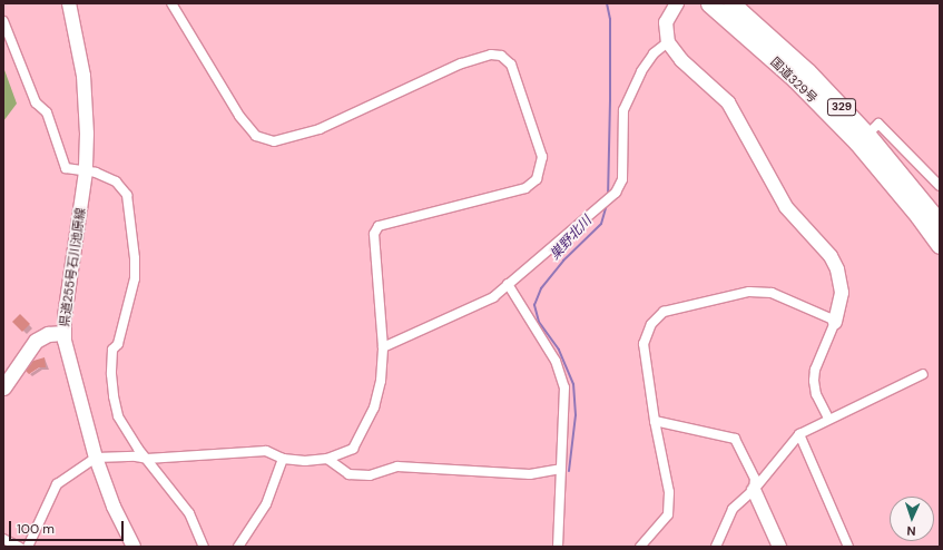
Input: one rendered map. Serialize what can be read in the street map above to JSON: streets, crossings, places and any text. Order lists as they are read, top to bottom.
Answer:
{
  "streets": {
    "highway": ["国道329号", "329"],
    "main road": ["県道255号石川池原線"]
  },
  "water": ["巣野北川"],
  "scale_bar": "100 m",
  "north": "bottom"
}
